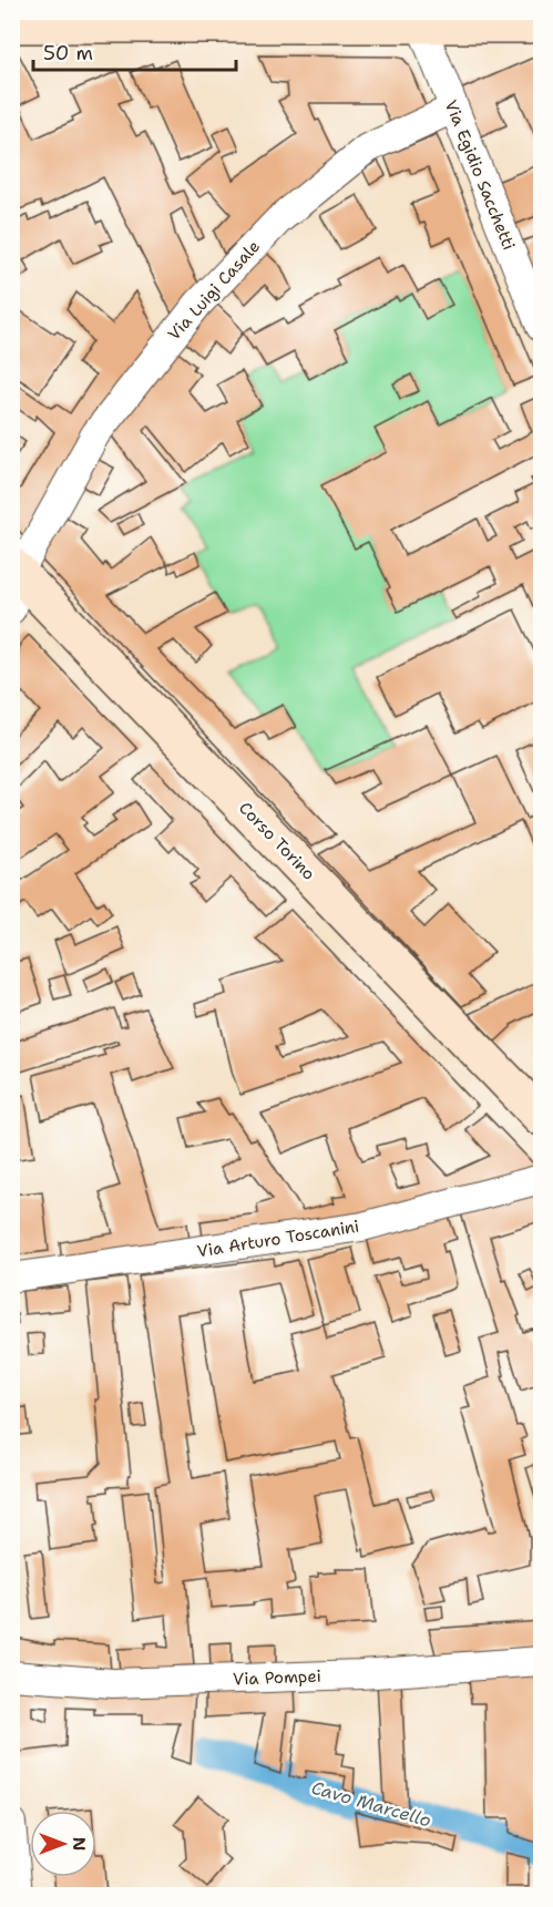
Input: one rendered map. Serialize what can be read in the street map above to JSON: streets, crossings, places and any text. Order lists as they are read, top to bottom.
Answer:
{
  "streets": {
    "main road": ["Corso Torino"],
    "street": [
      "Via Egidio Sacchetti",
      "Via Luigi Casale",
      "Via Arturo Toscanini",
      "Via Pompei"
    ]
  },
  "crossings": [
    ["Via Egidio Sacchetti", "Via Luigi Casale"],
    ["Via Luigi Casale", "Corso Torino"]
  ],
  "water": ["Cavo Marcello"],
  "scale_bar": "50 m",
  "north": "right"
}
